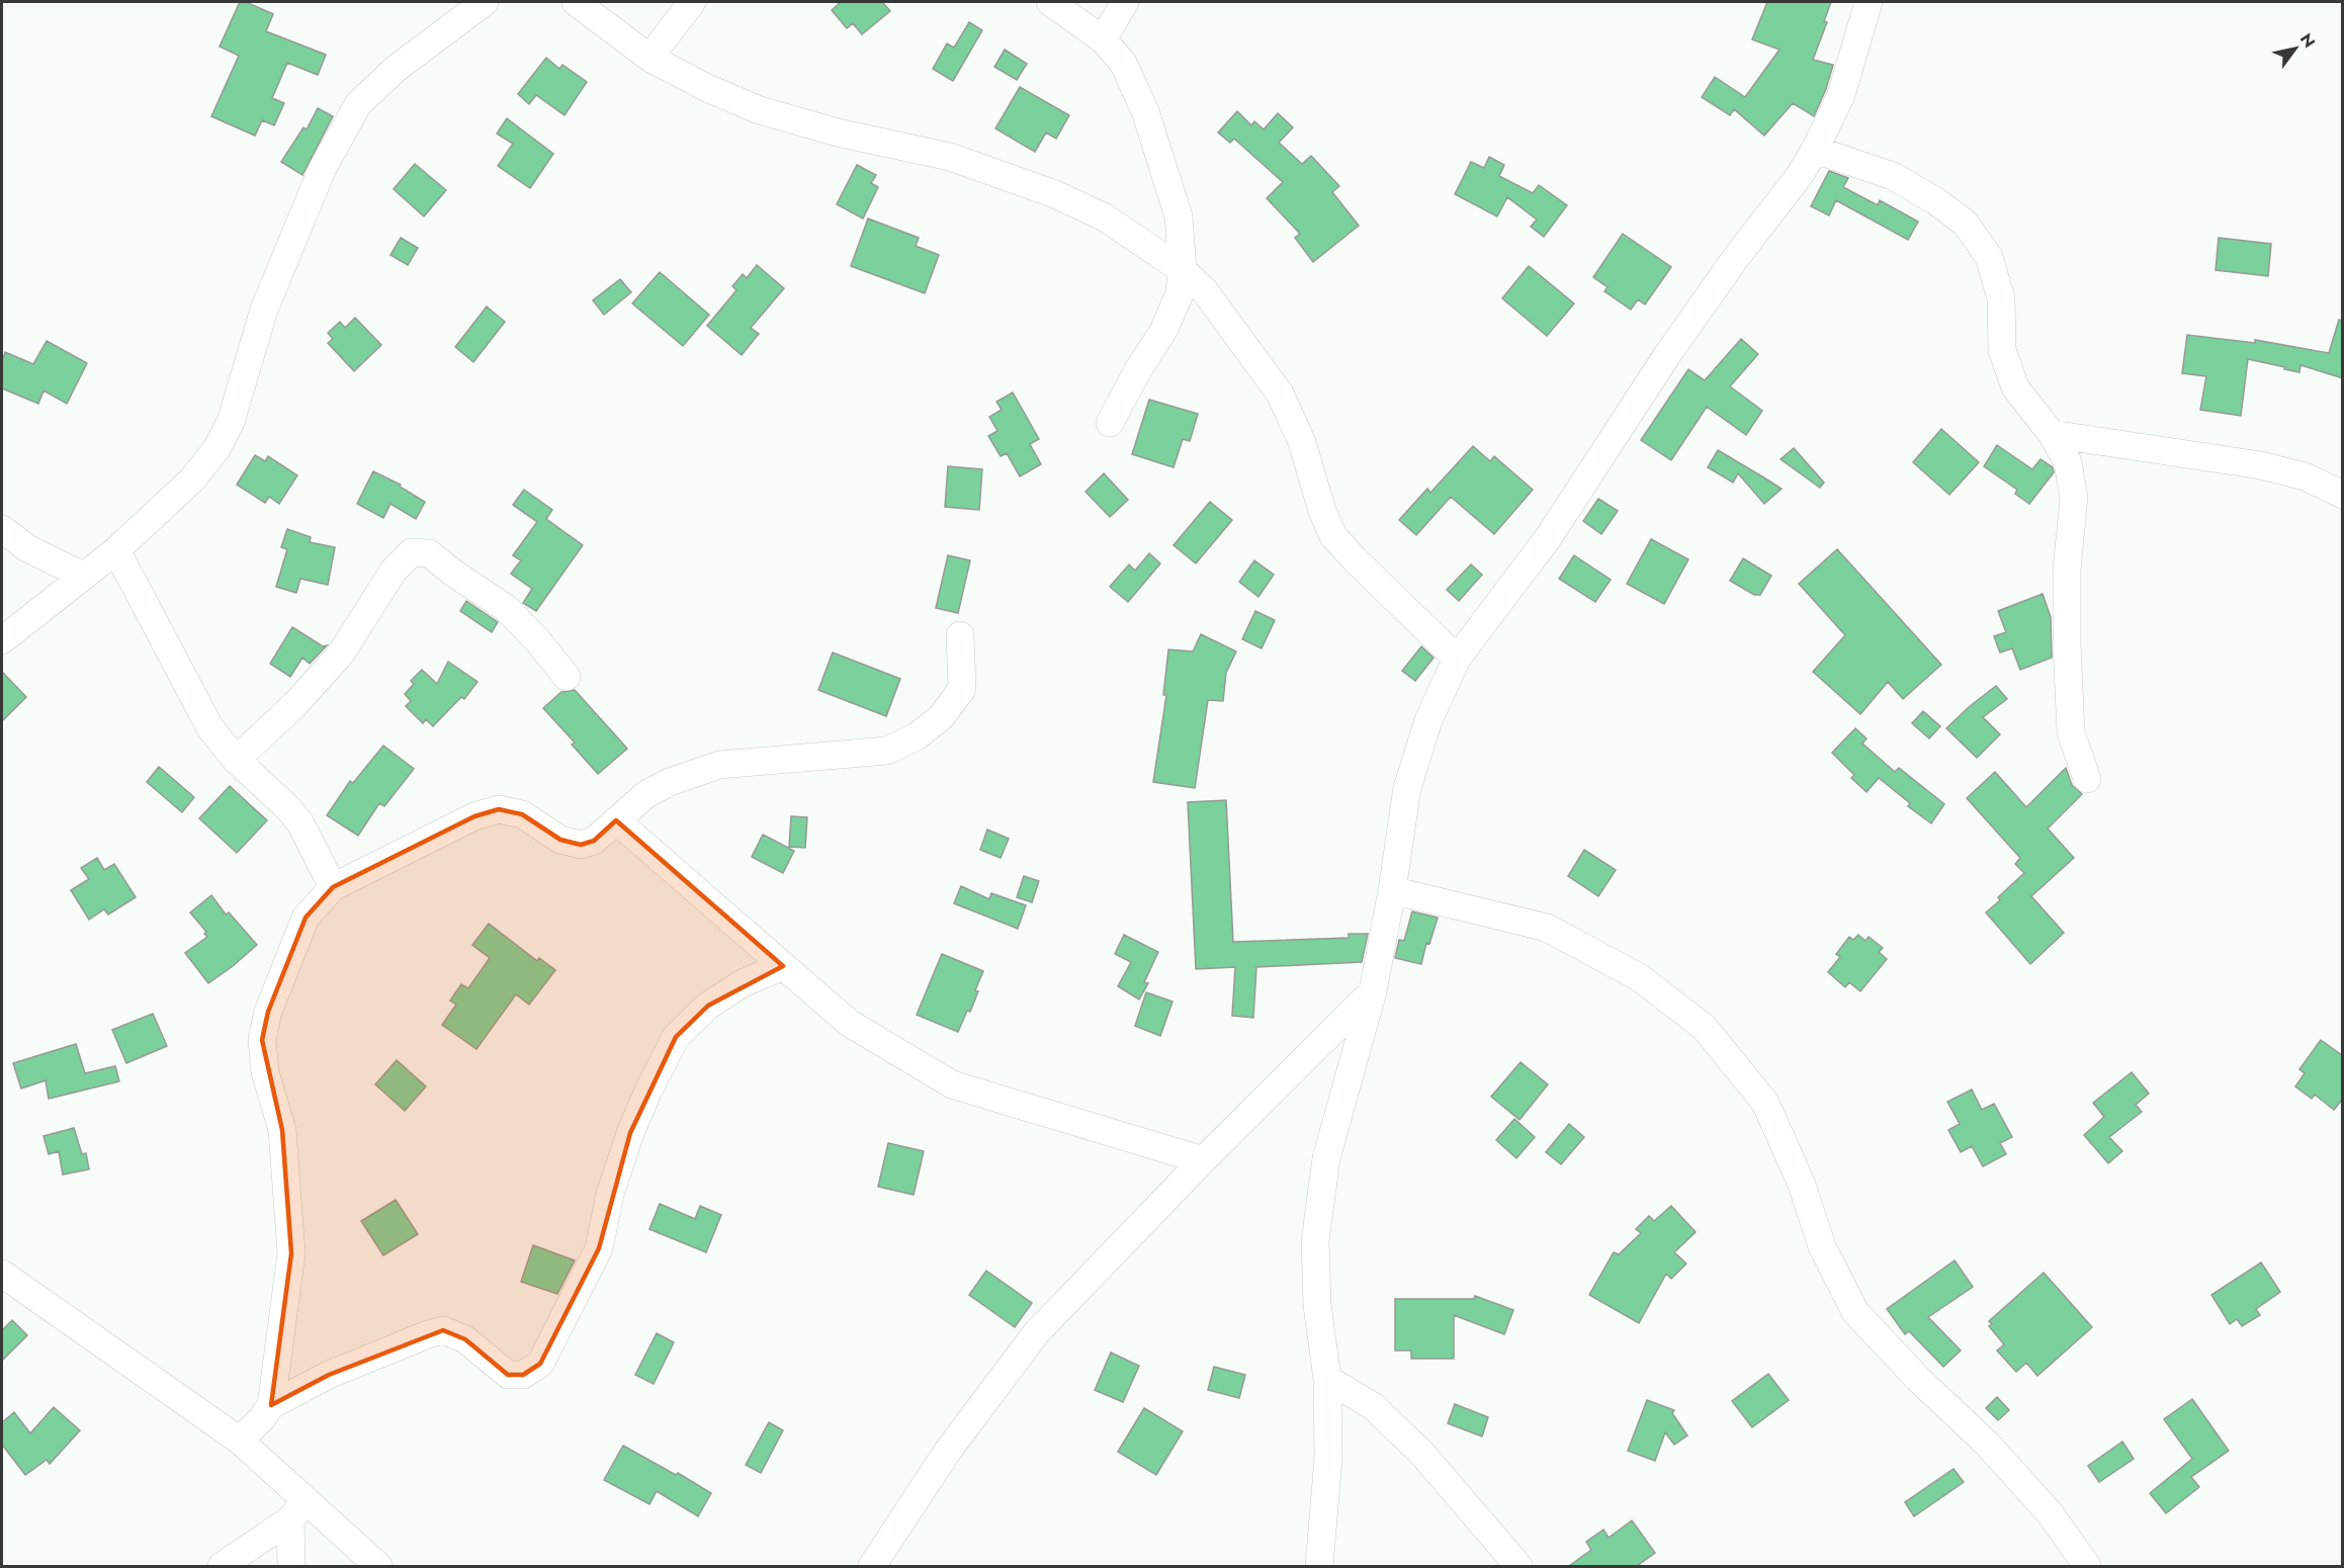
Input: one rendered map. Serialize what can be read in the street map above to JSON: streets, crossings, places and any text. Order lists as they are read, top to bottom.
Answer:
{
  "north": "top right"
}
